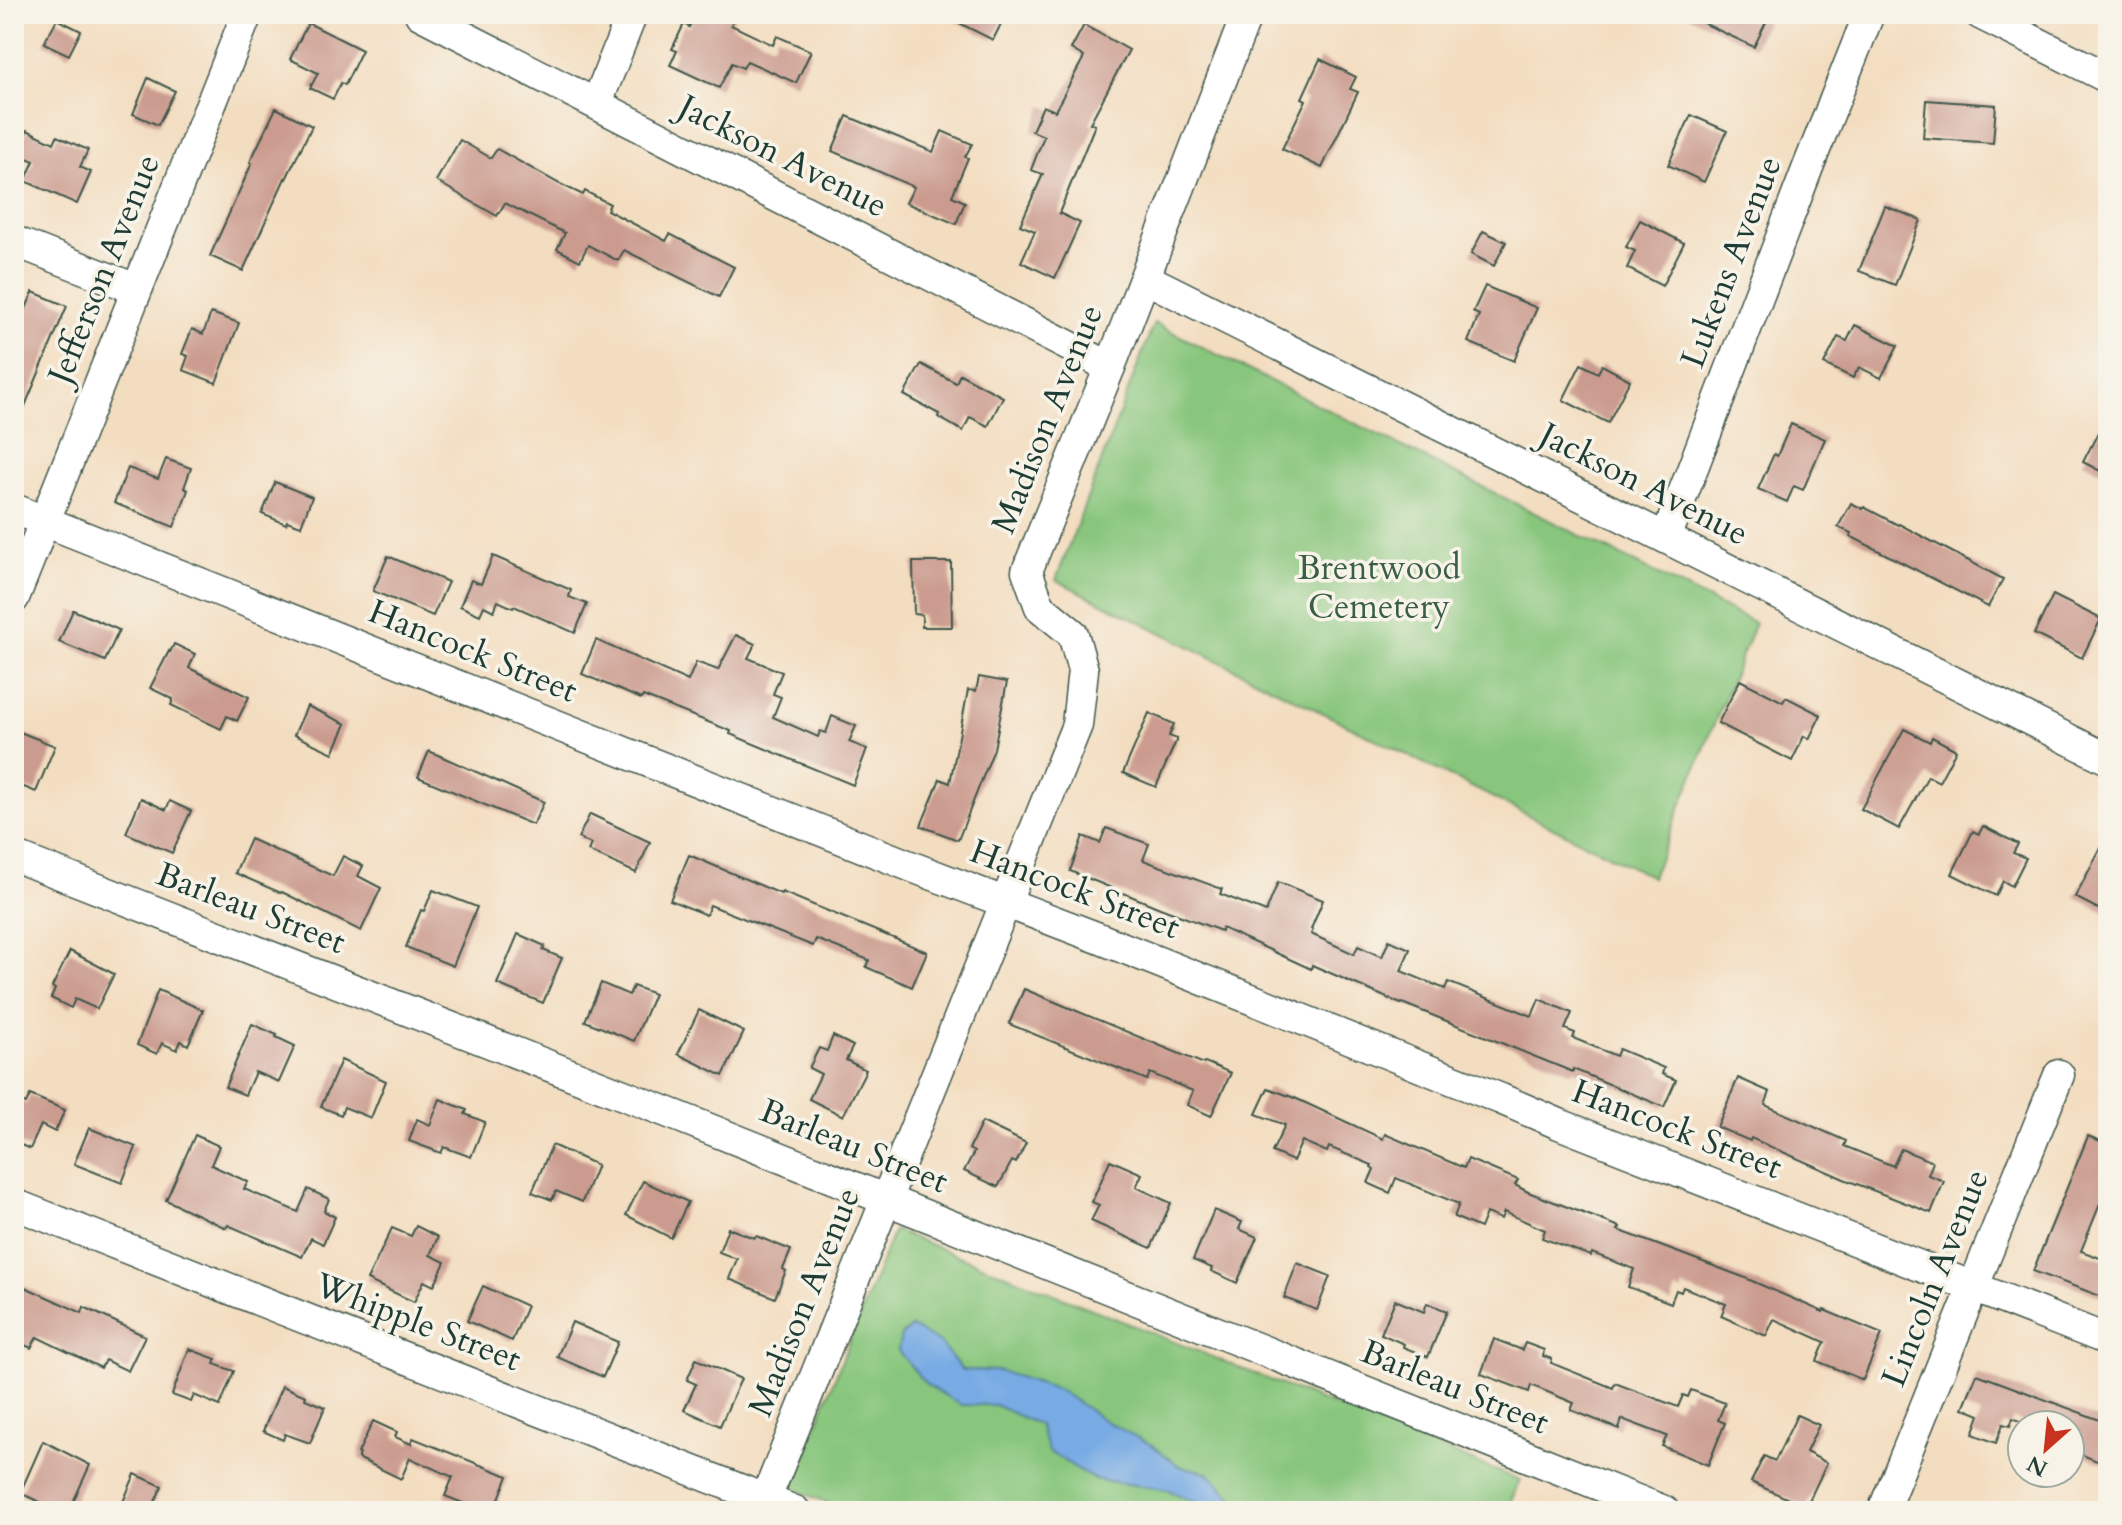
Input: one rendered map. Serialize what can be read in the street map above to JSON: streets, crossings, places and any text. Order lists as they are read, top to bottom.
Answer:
{
  "streets": {
    "street": [
      "Jackson Avenue",
      "Lukens Avenue",
      "Jefferson Avenue",
      "Madison Avenue",
      "Hancock Street",
      "Barleau Street",
      "Lincoln Avenue",
      "Whipple Street"
    ]
  },
  "crossings": [
    ["Jackson Avenue", "Lukens Avenue"],
    ["Jackson Avenue", "Madison Avenue"],
    ["Jefferson Avenue", "Hancock Street"],
    ["Madison Avenue", "Hancock Street"],
    ["Madison Avenue", "Barleau Street"],
    ["Madison Avenue", "Whipple Street"],
    ["Hancock Street", "Lincoln Avenue"]
  ],
  "parks": ["Brentwood Cemetery"],
  "north": "bottom left"
}
